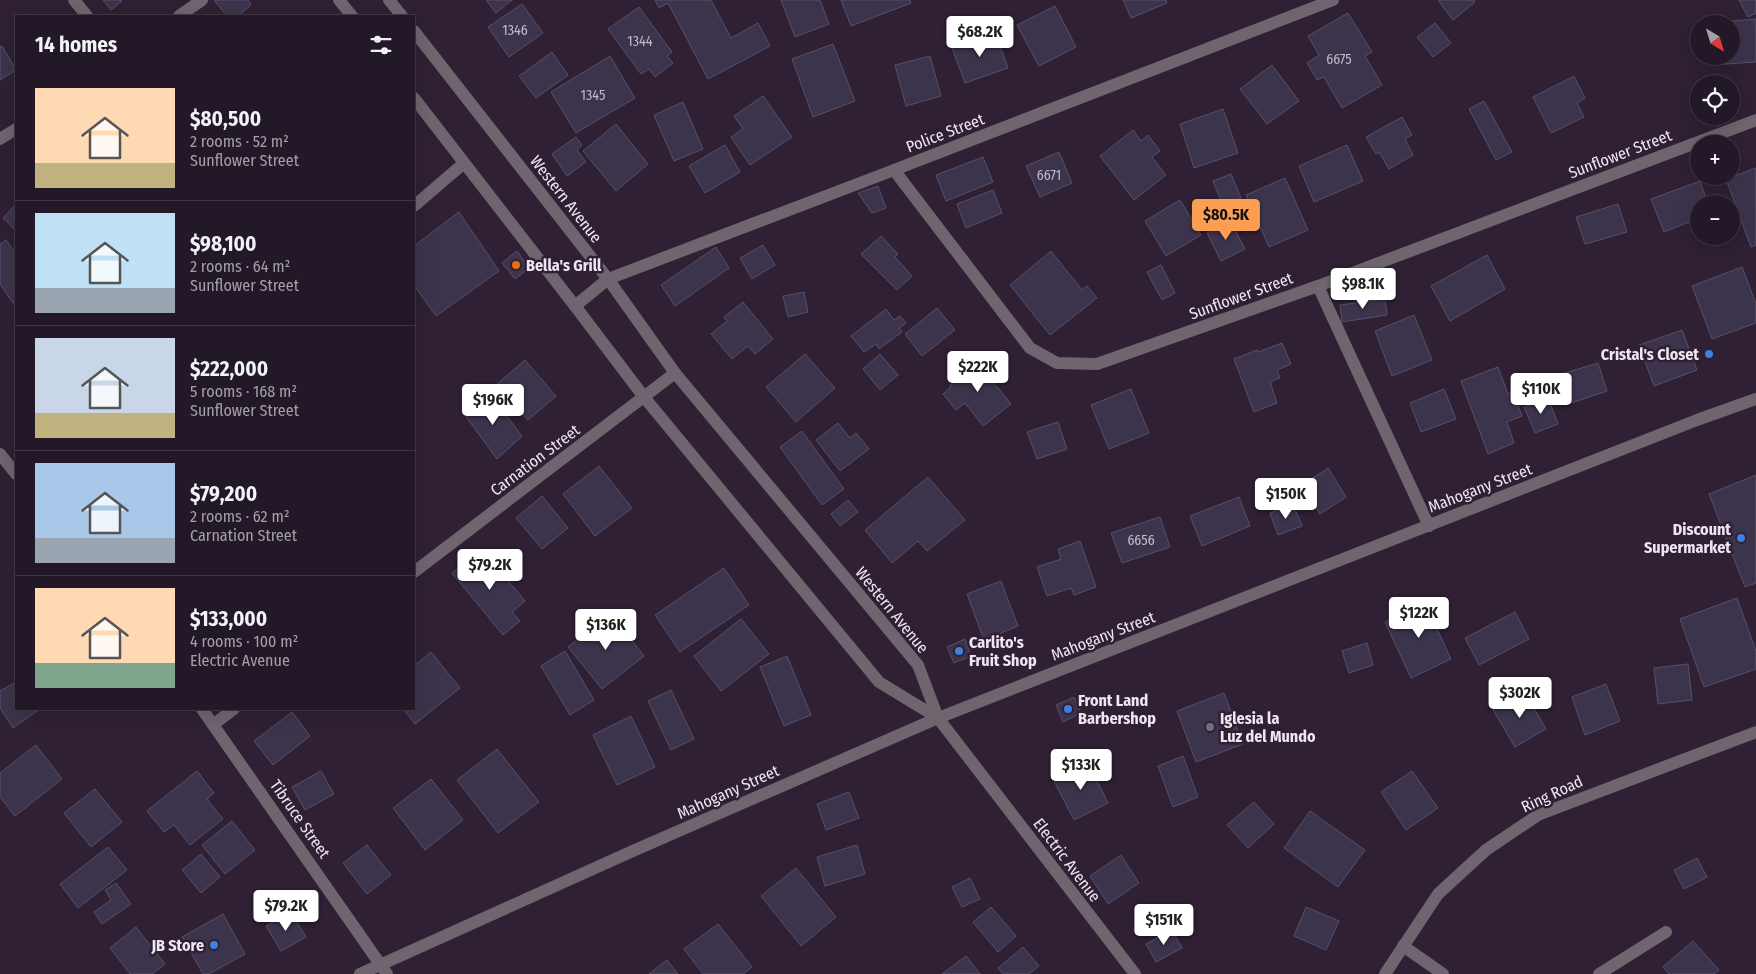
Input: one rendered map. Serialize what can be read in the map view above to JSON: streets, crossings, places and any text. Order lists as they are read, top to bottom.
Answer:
{
  "streets": {
    "street": [
      "Police Street",
      "Sunflower Street",
      "Western Avenue",
      "Carnation Street",
      "Mahogany Street",
      "Ring Road",
      "Tibruce Street",
      "Electric Avenue"
    ]
  },
  "crossings": [
    ["Police Street", "Sunflower Street"],
    ["Police Street", "Western Avenue"],
    ["Western Avenue", "Carnation Street"],
    ["Western Avenue", "Mahogany Street"],
    ["Western Avenue", "Electric Avenue"],
    ["Mahogany Street", "Tibruce Street"],
    ["Mahogany Street", "Electric Avenue"]
  ],
  "places": [
    "Bella's Grill",
    "Cristal's Closet",
    "Discount Supermarket",
    "Carlito's Fruit Shop",
    "Front Land Barbershop",
    "Iglesia la Luz del Mundo",
    "JB Store"
  ],
  "house_numbers": [
    "1346",
    "1344",
    "6675",
    "1345",
    "6671",
    "6656"
  ],
  "north": "bottom right",
  "page": {
    "map_buttons": ["+", "−"],
    "heading": "14 homes",
    "price": [
      "$68.2K",
      "$80.5K",
      "$98.1K",
      "$222K",
      "$110K",
      "$196K",
      "$150K",
      "$79.2K",
      "$122K",
      "$136K",
      "$302K",
      "$133K",
      "$79.2K",
      "$151K"
    ],
    "list": [
      {
        "name": "$80,500",
        "note": "2 rooms · 52 m² · Sunflower Street"
      },
      {
        "name": "$98,100",
        "note": "2 rooms · 64 m² · Sunflower Street"
      },
      {
        "name": "$222,000",
        "note": "5 rooms · 168 m² · Sunflower Street"
      },
      {
        "name": "$79,200",
        "note": "2 rooms · 62 m² · Carnation Street"
      },
      {
        "name": "$133,000",
        "note": "4 rooms · 100 m² · Electric Avenue"
      }
    ]
  }
}
